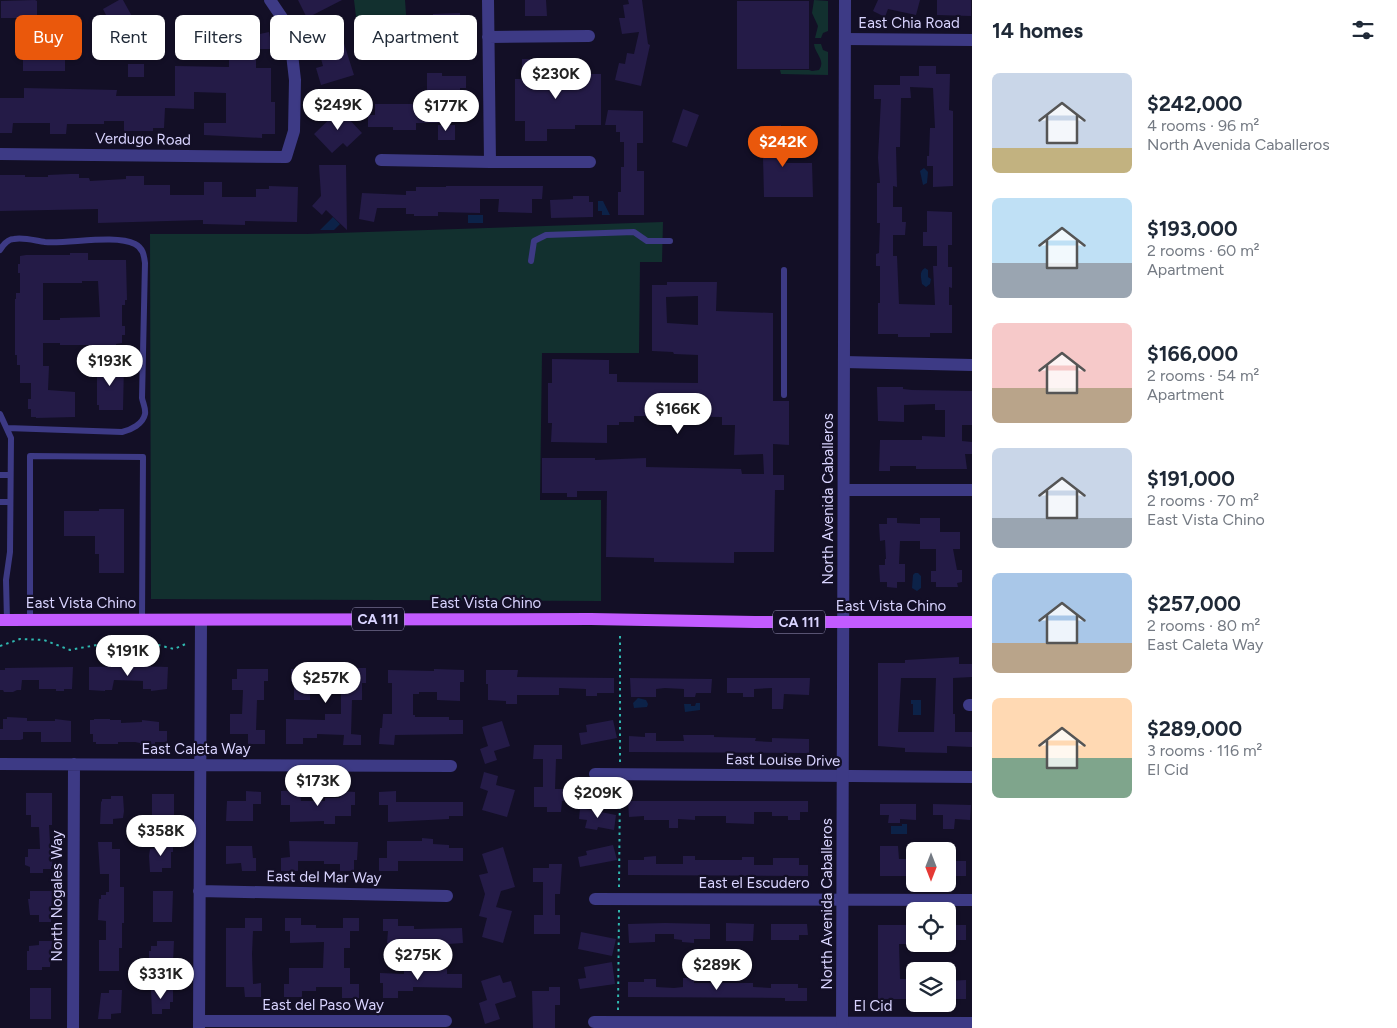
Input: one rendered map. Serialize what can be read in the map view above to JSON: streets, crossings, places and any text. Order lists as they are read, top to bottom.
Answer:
{
  "streets": {
    "main road": ["East Vista Chino", "CA 111"],
    "street": [
      "East Chia Road",
      "Verdugo Road",
      "North Avenida Caballeros",
      "East Caleta Way",
      "East Louise Drive",
      "East del Mar Way",
      "East el Escudero",
      "North Nogales Way",
      "East del Paso Way",
      "El Cid"
    ]
  },
  "crossings": [
    ["East Chia Road", "North Avenida Caballeros"],
    ["North Avenida Caballeros", "East Vista Chino"],
    ["North Avenida Caballeros", "East Louise Drive"],
    ["North Avenida Caballeros", "East el Escudero"],
    ["North Avenida Caballeros", "El Cid"],
    ["East Caleta Way", "North Nogales Way"]
  ],
  "north": "bottom",
  "page": {
    "heading": "14 homes",
    "chip": [
      "Buy",
      "Rent",
      "Filters",
      "New",
      "Apartment"
    ],
    "price": [
      "$230K",
      "$249K",
      "$177K",
      "$242K",
      "$193K",
      "$166K",
      "$191K",
      "$257K",
      "$173K",
      "$209K",
      "$358K",
      "$275K",
      "$289K",
      "$331K"
    ],
    "list": [
      {
        "name": "$242,000",
        "note": "4 rooms · 96 m² · North Avenida Caballeros"
      },
      {
        "name": "$193,000",
        "note": "2 rooms · 60 m² · Apartment"
      },
      {
        "name": "$166,000",
        "note": "2 rooms · 54 m² · Apartment"
      },
      {
        "name": "$191,000",
        "note": "2 rooms · 70 m² · East Vista Chino"
      },
      {
        "name": "$257,000",
        "note": "2 rooms · 80 m² · East Caleta Way"
      },
      {
        "name": "$289,000",
        "note": "3 rooms · 116 m² · El Cid"
      }
    ]
  }
}
